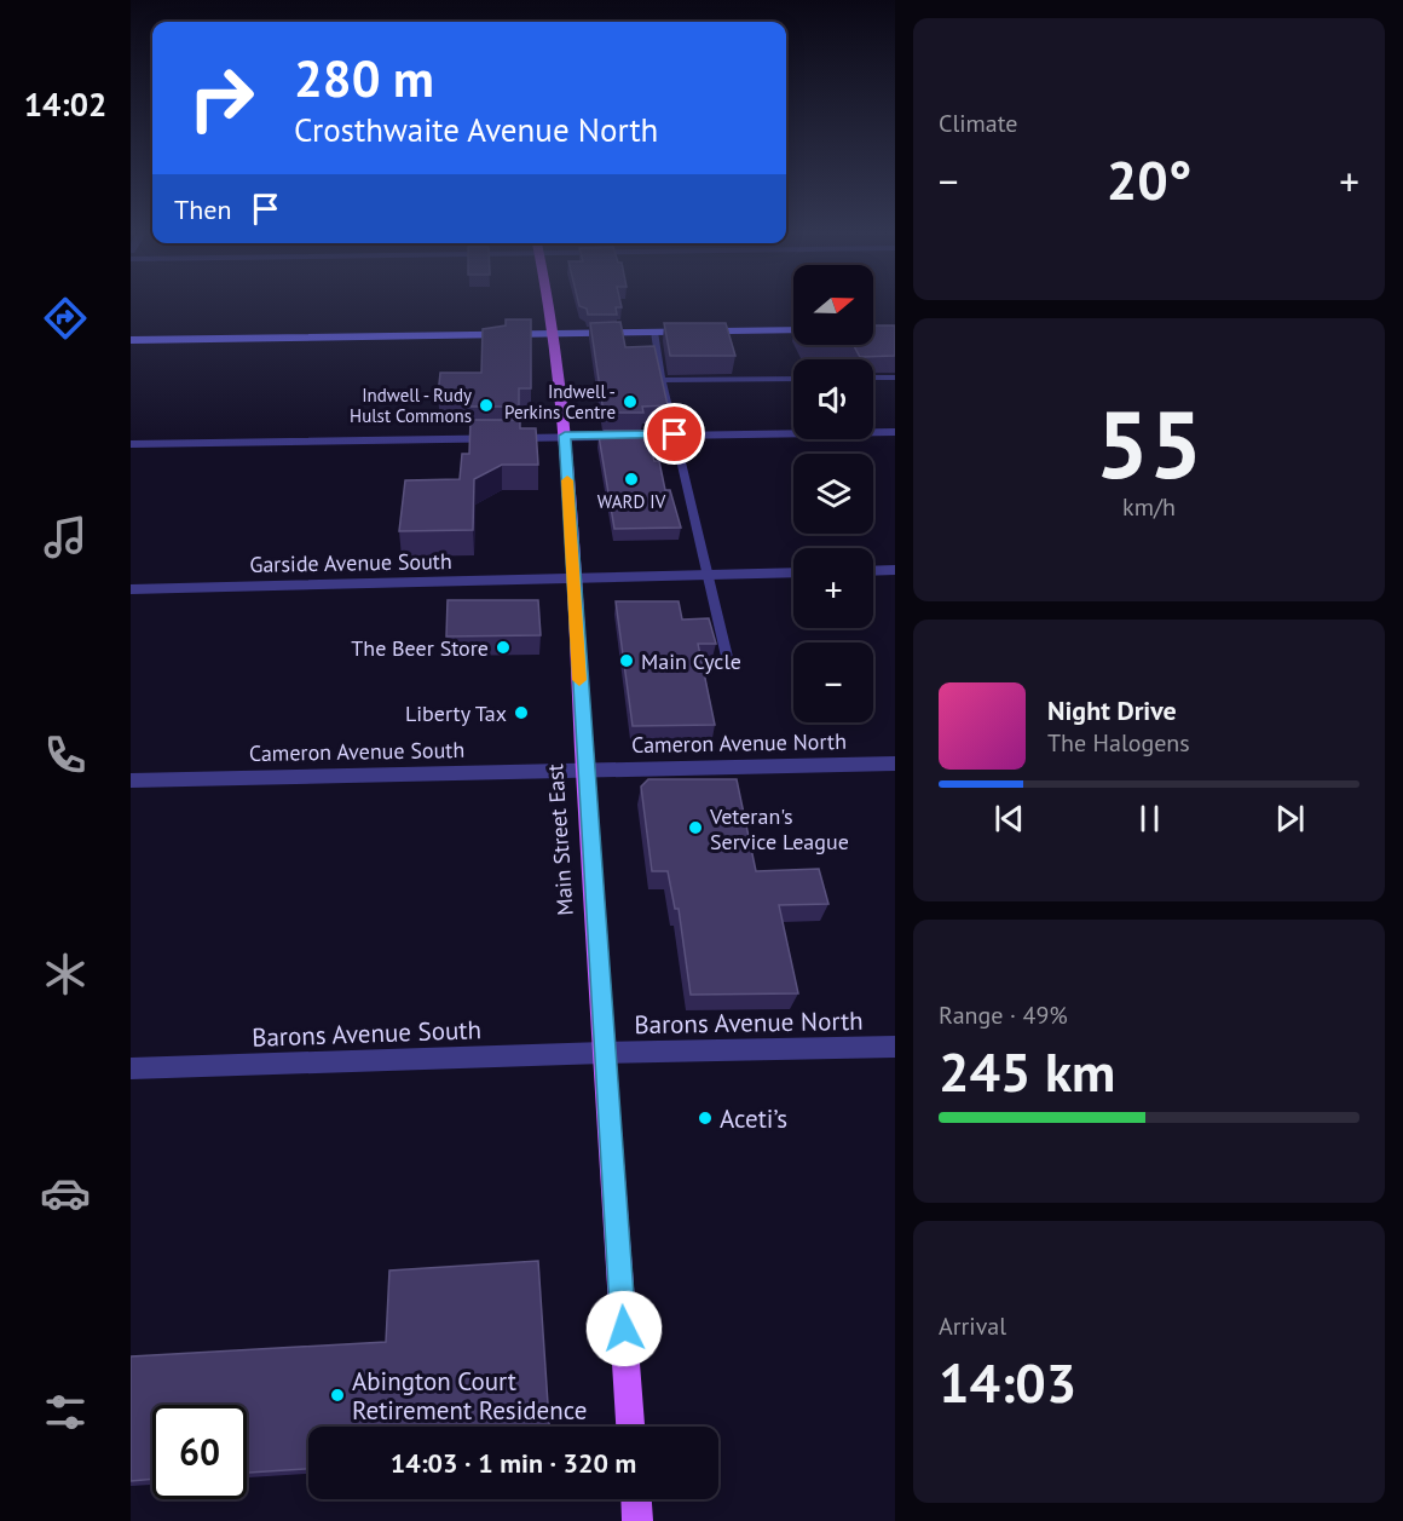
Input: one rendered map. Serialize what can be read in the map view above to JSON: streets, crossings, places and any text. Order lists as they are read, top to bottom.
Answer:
{
  "streets": {
    "main road": ["Main Street East"],
    "street": [
      "Garside Avenue South",
      "Cameron Avenue North",
      "Cameron Avenue South",
      "Barons Avenue North",
      "Barons Avenue South"
    ]
  },
  "crossings": [
    ["Garside Avenue South", "Main Street East"],
    ["Cameron Avenue North", "Cameron Avenue South"],
    ["Cameron Avenue North", "Main Street East"],
    ["Cameron Avenue South", "Main Street East"],
    ["Main Street East", "Barons Avenue North"],
    ["Main Street East", "Barons Avenue South"],
    ["Barons Avenue North", "Barons Avenue South"]
  ],
  "places": [
    "Indwell - Perkins Centre",
    "Indwell - Rudy Hulst Commons",
    "WARD IV",
    "The Beer Store",
    "Main Cycle",
    "Liberty Tax",
    "Veteran's Service League",
    "Aceti’s",
    "Abington Court Retirement Residence"
  ],
  "north": "right",
  "page": {
    "tabs": "14:02",
    "tile": [
      "Climate",
      ["55", "km/h"],
      ["Range · 49%", "245 km"],
      ["Arrival", "14:03"]
    ],
    "turn": ["280 m", "Crosthwaite Avenue North"],
    "heat": ["−", "20°", "+"],
    "then": "Then",
    "map_buttons": ["+", "−"],
    "song": ["Night Drive", "The Halogens"],
    "limit": "60",
    "trip": "14:03 · 1 min · 320 m"
  }
}
